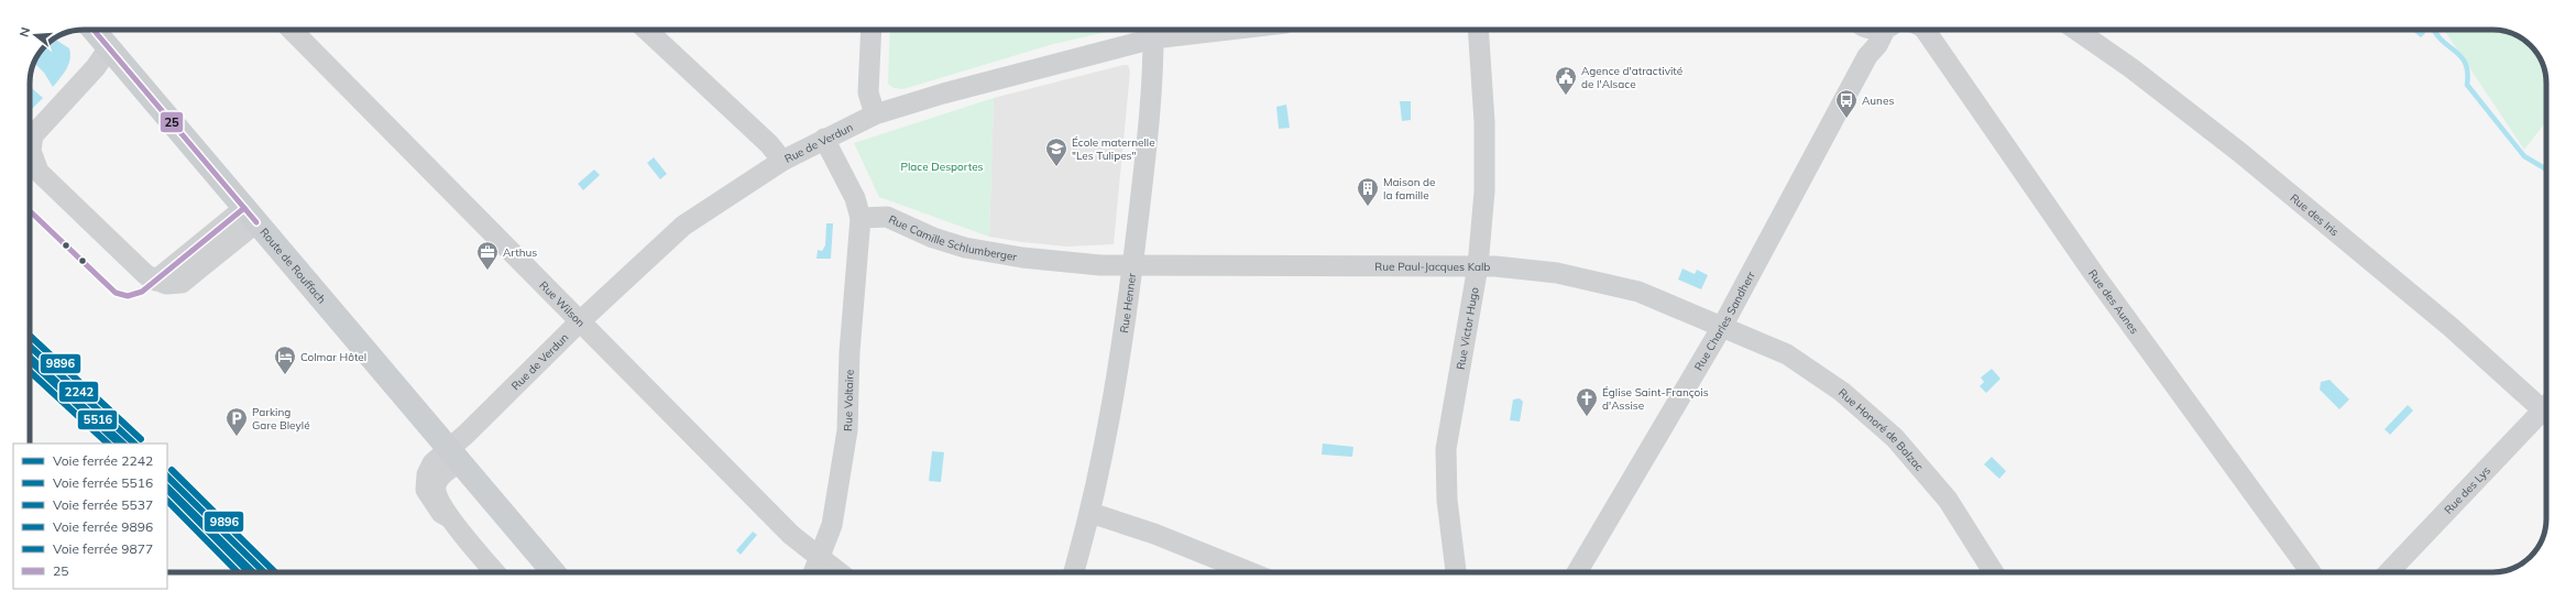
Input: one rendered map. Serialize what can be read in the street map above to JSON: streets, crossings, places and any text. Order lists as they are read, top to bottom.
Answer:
{
  "streets": {
    "main road": ["Route de Rouffach"],
    "street": [
      "Rue de Verdun",
      "Rue des Iris",
      "Rue Camille Schlumberger",
      "Rue Paul-Jacques Kalb",
      "Rue des Aunes",
      "Rue Henner",
      "Rue Wilson",
      "Rue Charles Sandherr",
      "Rue Victor Hugo",
      "Rue Voltaire",
      "Rue Honoré de Balzac",
      "Rue des Lys"
    ]
  },
  "crossings": [
    ["Rue de Verdun", "Route de Rouffach"],
    ["Rue de Verdun", "Rue Henner"],
    ["Rue de Verdun", "Rue Wilson"],
    ["Rue Camille Schlumberger", "Rue Paul-Jacques Kalb"],
    ["Rue Camille Schlumberger", "Rue Henner"],
    ["Rue Camille Schlumberger", "Rue Voltaire"],
    ["Rue Paul-Jacques Kalb", "Rue Henner"],
    ["Rue Paul-Jacques Kalb", "Rue Charles Sandherr"],
    ["Rue Paul-Jacques Kalb", "Rue Victor Hugo"],
    ["Rue Paul-Jacques Kalb", "Rue Honoré de Balzac"],
    ["Rue Wilson", "Rue Voltaire"],
    ["Rue Charles Sandherr", "Rue Honoré de Balzac"]
  ],
  "parks": ["Place Desportes"],
  "places": {
    "public building": ["Agence d'atractivité de l'Alsace"],
    "bus stop": ["Aunes"],
    "school or university": ["École maternelle \"Les Tulipes\""],
    "building": ["Maison de la famille"],
    "office": ["Arthus"],
    "hotel": ["Colmar Hôtel"],
    "church": ["Église Saint-François d'Assise"],
    "parking": ["Parking Gare Bleylé"]
  },
  "lines": [
    "transit line 25",
    "rail line 9896",
    "rail line 2242",
    "rail line 5516",
    "rail line 5537",
    "rail line 9877"
  ],
  "legend": [
    "Voie ferrée 2242",
    "Voie ferrée 5516",
    "Voie ferrée 5537",
    "Voie ferrée 9896",
    "Voie ferrée 9877",
    "25"
  ],
  "north": "left"
}
